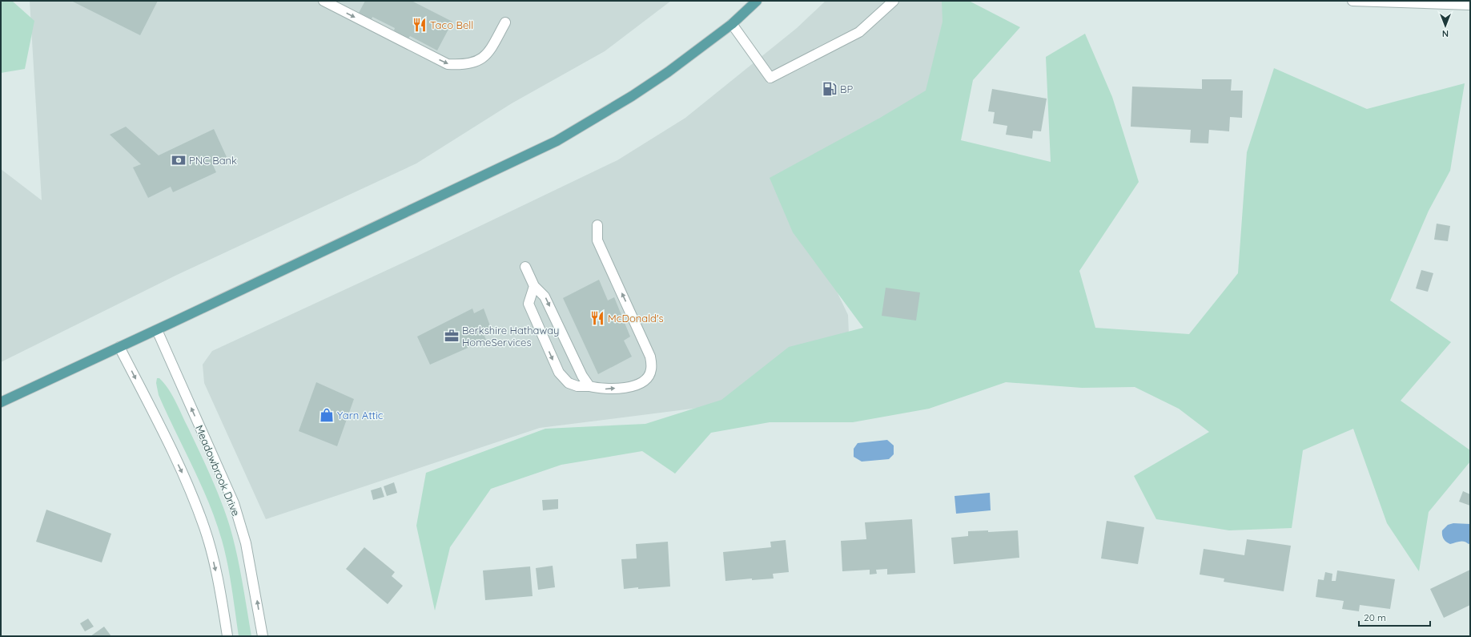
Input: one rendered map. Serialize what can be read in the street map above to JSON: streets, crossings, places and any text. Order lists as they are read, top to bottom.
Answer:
{
  "streets": {
    "street": ["Meadowbrook Drive"]
  },
  "places": {
    "restaurant": ["Taco Bell", "McDonald's"],
    "fuel station": ["BP"],
    "bank": ["PNC Bank"],
    "office": ["Berkshire Hathaway HomeServices"],
    "shop": ["Yarn Attic"]
  },
  "scale_bar": "20 m",
  "north": "bottom"
}
